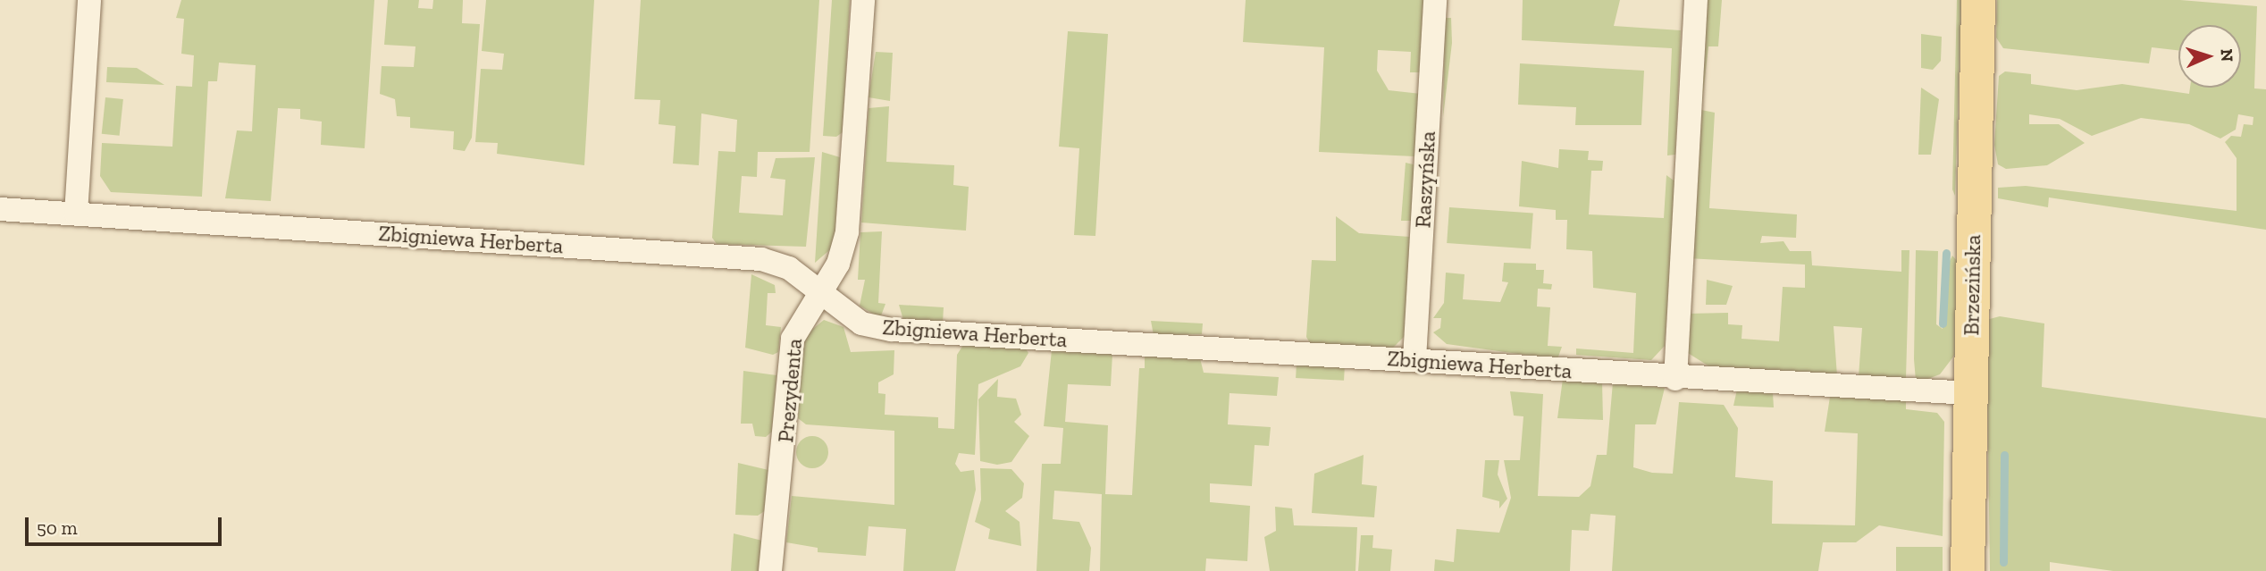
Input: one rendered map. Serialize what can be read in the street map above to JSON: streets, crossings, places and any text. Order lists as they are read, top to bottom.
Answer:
{
  "streets": {
    "main road": ["Brzezińska"],
    "street": ["Raszyńska", "Zbigniewa Herberta", "Prezydenta"]
  },
  "crossings": [
    ["Raszyńska", "Zbigniewa Herberta"],
    ["Zbigniewa Herberta", "Brzezińska"],
    ["Zbigniewa Herberta", "Prezydenta"]
  ],
  "scale_bar": "50 m",
  "north": "right"
}
